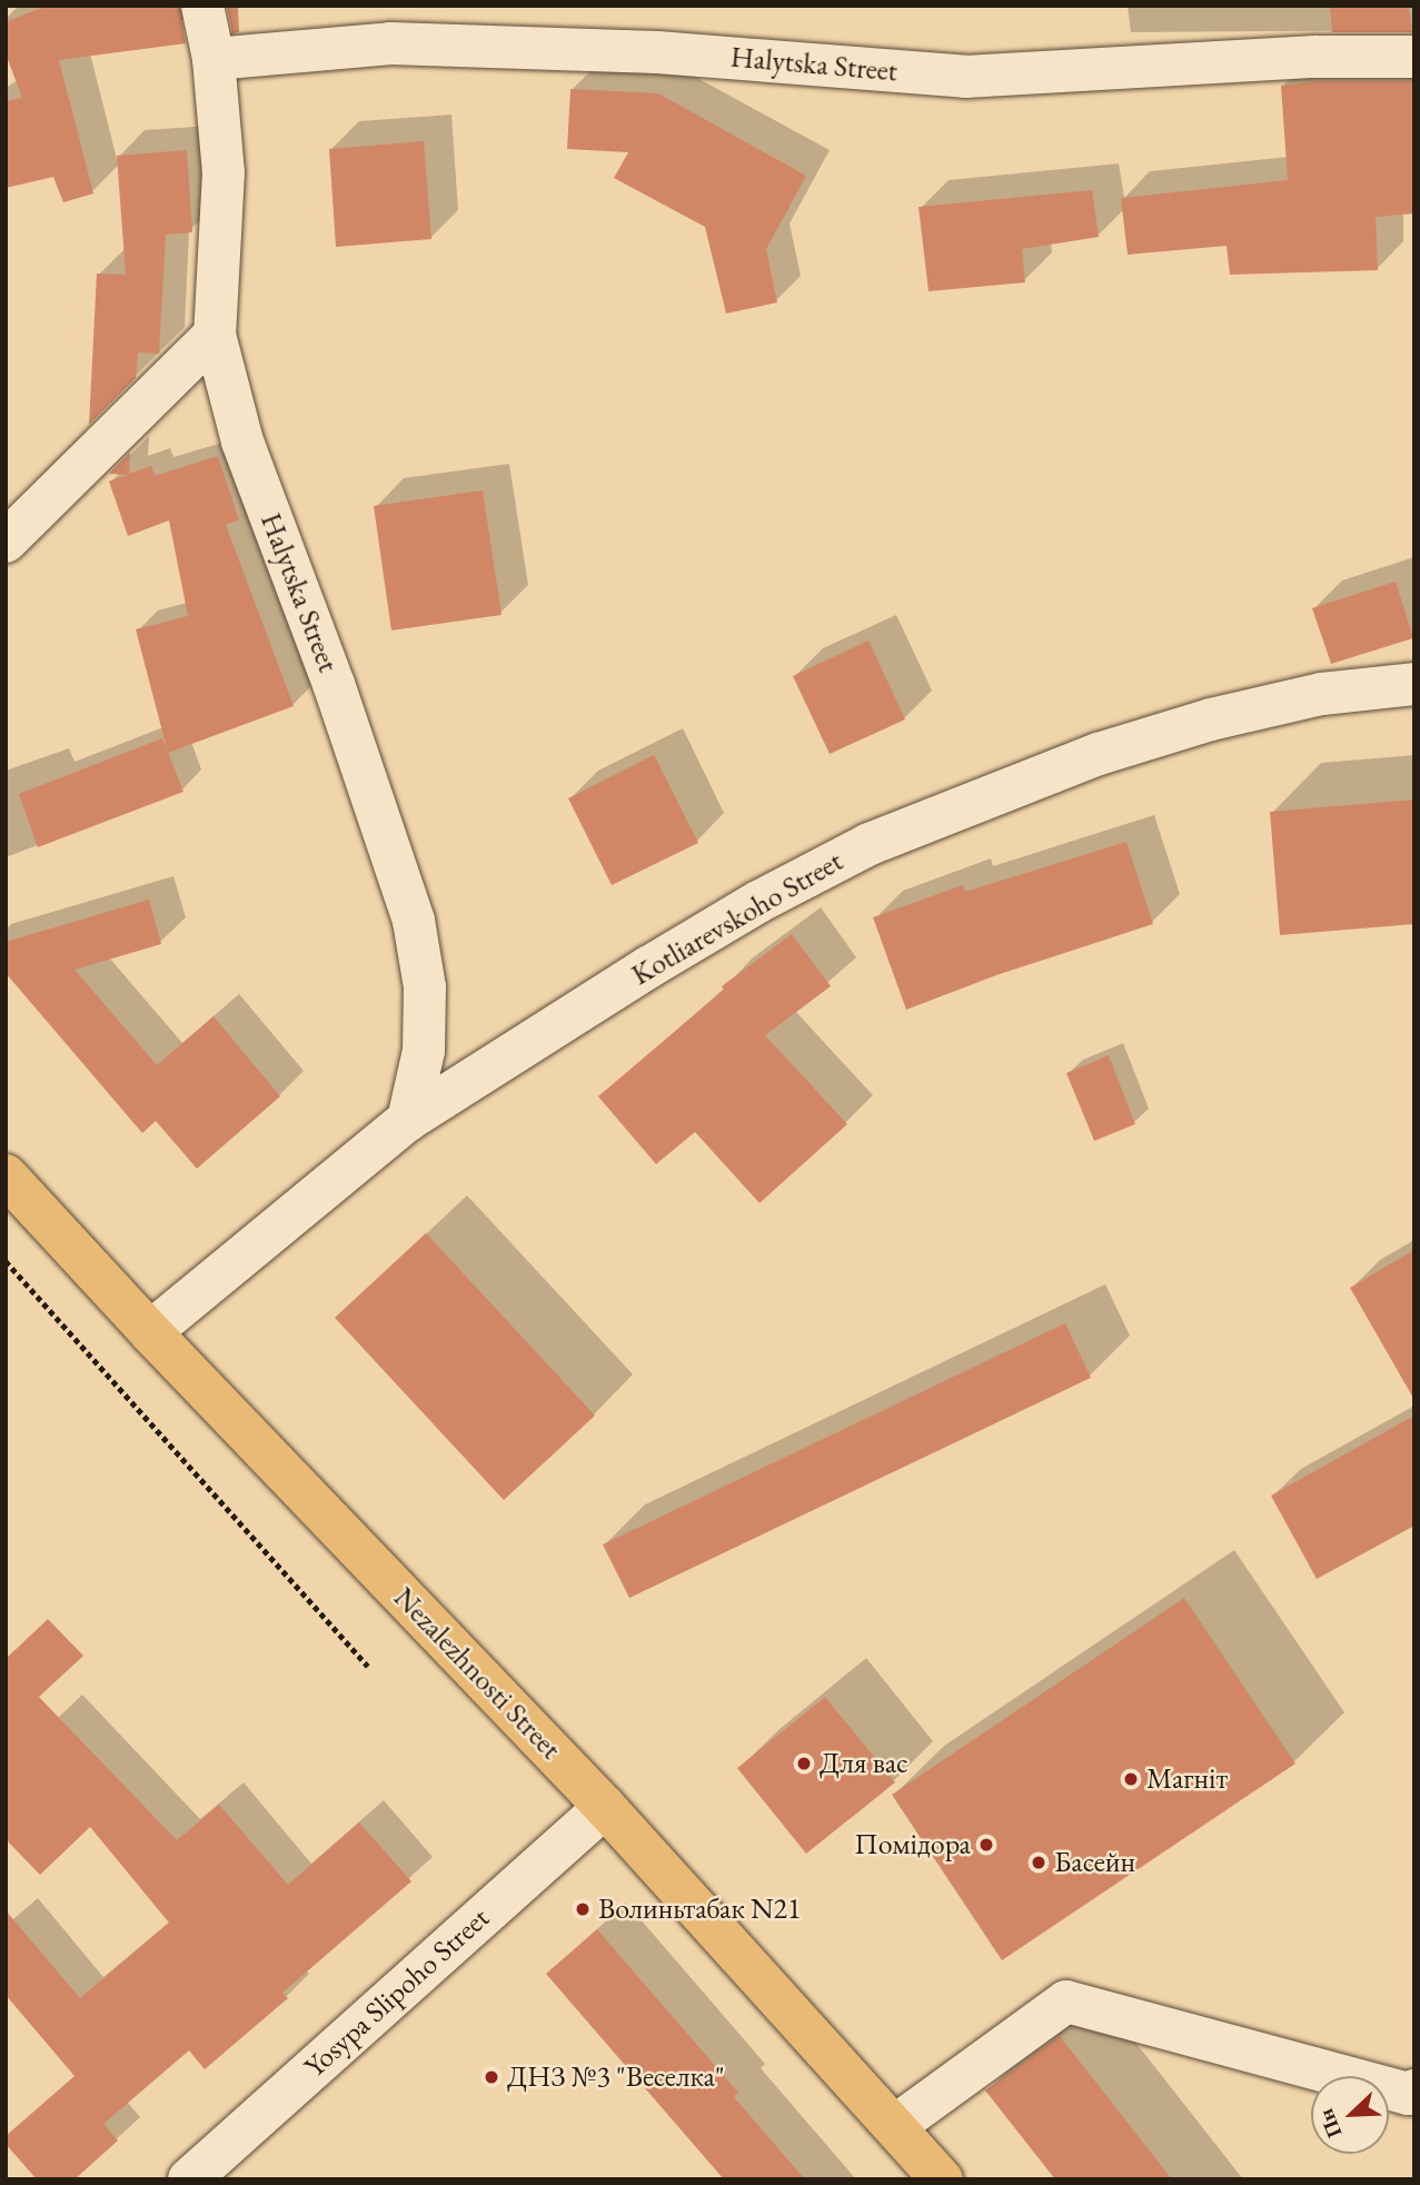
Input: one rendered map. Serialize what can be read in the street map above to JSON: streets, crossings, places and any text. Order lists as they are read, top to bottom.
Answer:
{
  "streets": {
    "main road": ["Nezalezhnosti Street"],
    "street": ["Halytska Street", "Kotliarevskoho Street", "Yosypa Slipoho Street"]
  },
  "crossings": [
    ["Halytska Street", "Kotliarevskoho Street"],
    ["Kotliarevskoho Street", "Nezalezhnosti Street"],
    ["Nezalezhnosti Street", "Yosypa Slipoho Street"]
  ],
  "places": [
    "Для вас",
    "Магніт",
    "Помідора",
    "Басейн",
    "Волиньтабак N21",
    "ДНЗ №3 \"Веселка\""
  ],
  "north": "bottom left"
}
